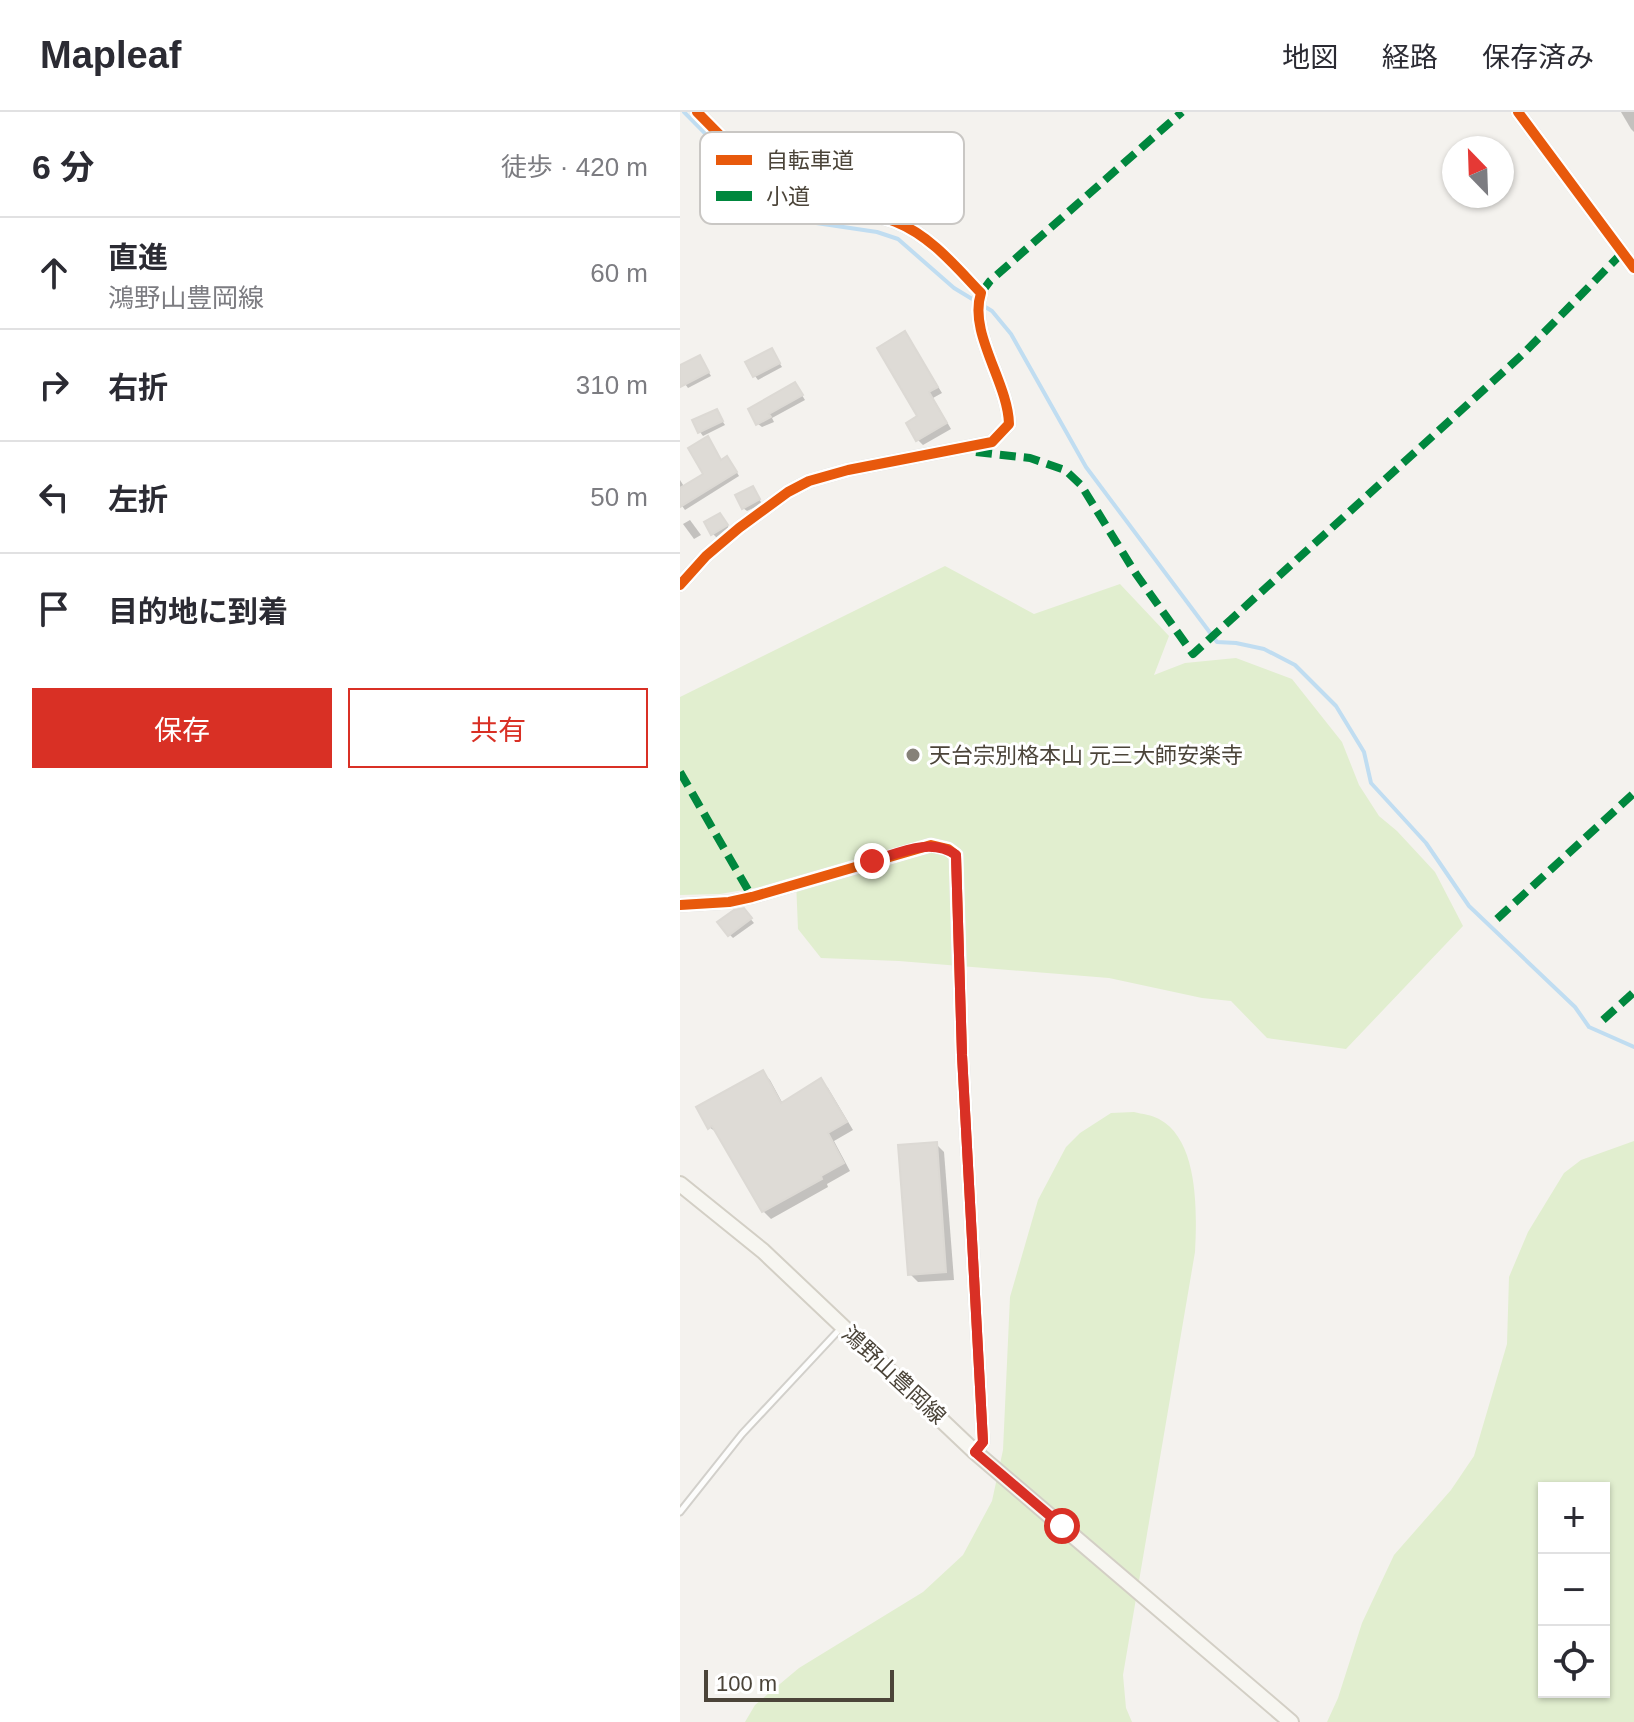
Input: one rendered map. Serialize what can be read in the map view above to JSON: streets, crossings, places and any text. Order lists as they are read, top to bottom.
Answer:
{
  "streets": {
    "main road": ["鴻野山豊岡線"]
  },
  "places": ["天台宗別格本山 元三大師安楽寺"],
  "legend": ["自転車道", "小道"],
  "scale_bar": "100 m",
  "north": "top left",
  "page": {
    "header": "Mapleaf",
    "nav": ["地図", "経路", "保存済み"],
    "heading": ["6 分", "徒歩 · 420 m"],
    "list": [
      ["直進", "鴻野山豊岡線", "60 m"],
      ["右折", "310 m"],
      ["左折", "50 m"],
      "目的地に到着"
    ],
    "buttons": ["保存", "共有"],
    "map_buttons": ["+", "−"],
    "scale": "100 m"
  }
}
